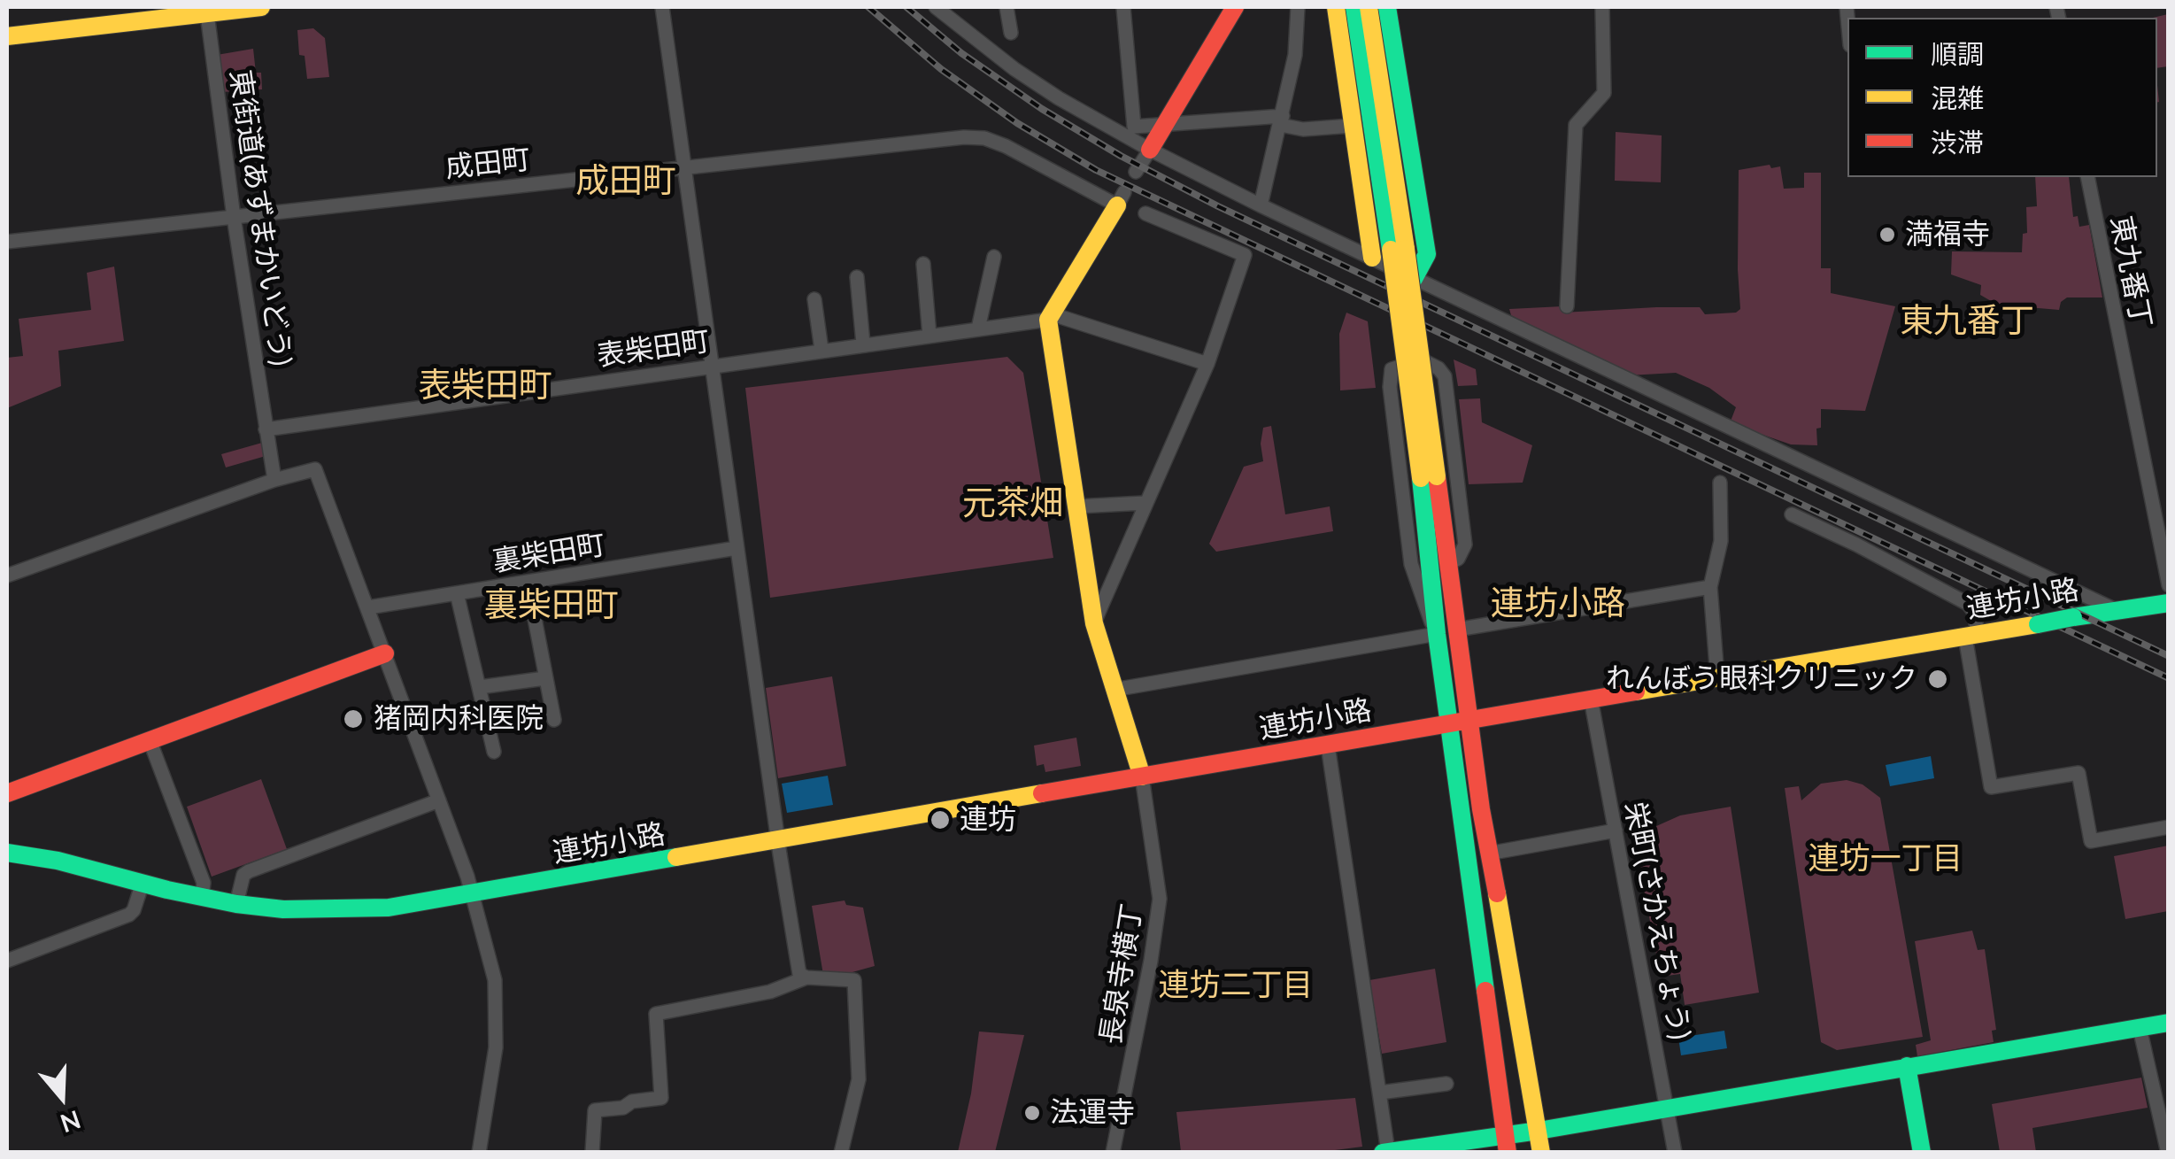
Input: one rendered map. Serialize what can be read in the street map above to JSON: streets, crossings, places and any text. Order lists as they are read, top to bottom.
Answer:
{
  "streets": {
    "street": [
      "成田町",
      "東街道(あずまかいどう)",
      "東九番丁",
      "表柴田町",
      "裏柴田町",
      "連坊小路",
      "栄町(さかえちょう)",
      "長泉寺横丁"
    ]
  },
  "crossings": [
    ["成田町", "東街道(あずまかいどう)"],
    ["東街道(あずまかいどう)", "表柴田町"],
    ["連坊小路", "栄町(さかえちょう)"],
    ["連坊小路", "長泉寺横丁"]
  ],
  "districts": [
    "成田町",
    "東九番丁",
    "表柴田町",
    "元茶畑",
    "連坊小路",
    "裏柴田町",
    "連坊一丁目",
    "連坊二丁目"
  ],
  "places": [
    "満福寺",
    "れんぼう眼科クリニック",
    "猪岡内科医院",
    "連坊",
    "法運寺"
  ],
  "legend": ["順調", "混雑", "渋滞"],
  "north": "bottom"
}
